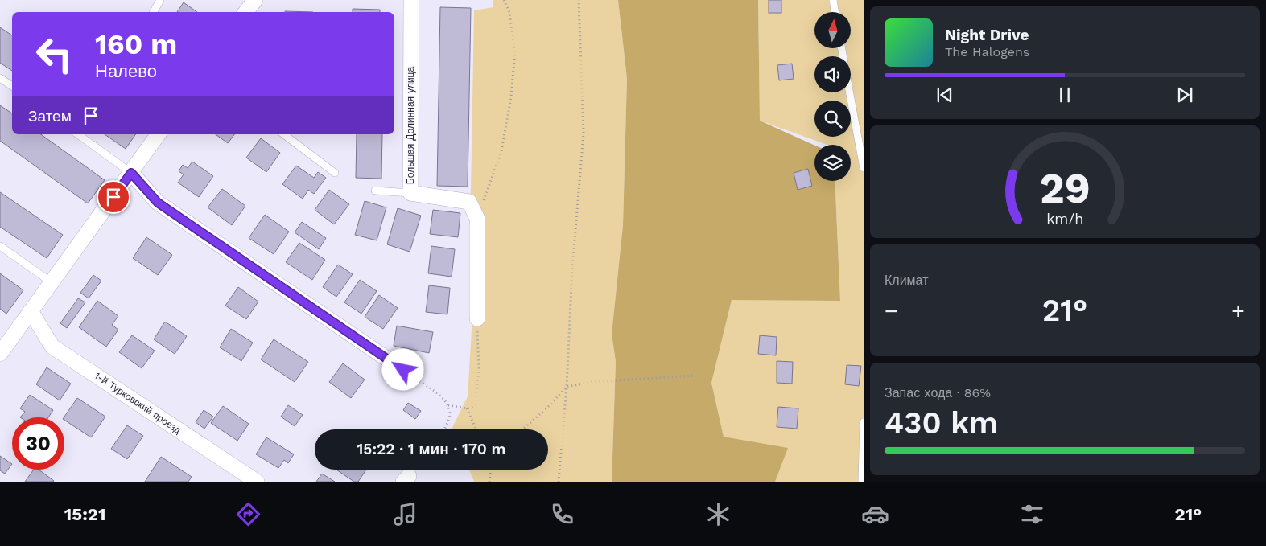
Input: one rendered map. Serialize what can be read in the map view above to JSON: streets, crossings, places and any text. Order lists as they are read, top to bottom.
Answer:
{
  "streets": {
    "street": ["Большая Долинная улица", "1-й Турковский проезд"]
  },
  "north": "top",
  "page": {
    "turn": ["160 m", "Налево"],
    "song": ["Night Drive", "The Halogens"],
    "then": "Затем",
    "tile": [
      "Климат",
      ["Запас хода · 86%", "430 km"]
    ],
    "heat": ["−", "21°", "+"],
    "limit": "30",
    "trip": "15:22 · 1 мин · 170 m",
    "tabs": ["15:21", "21°"],
    "gauge": ["29", "km/h"]
  }
}
